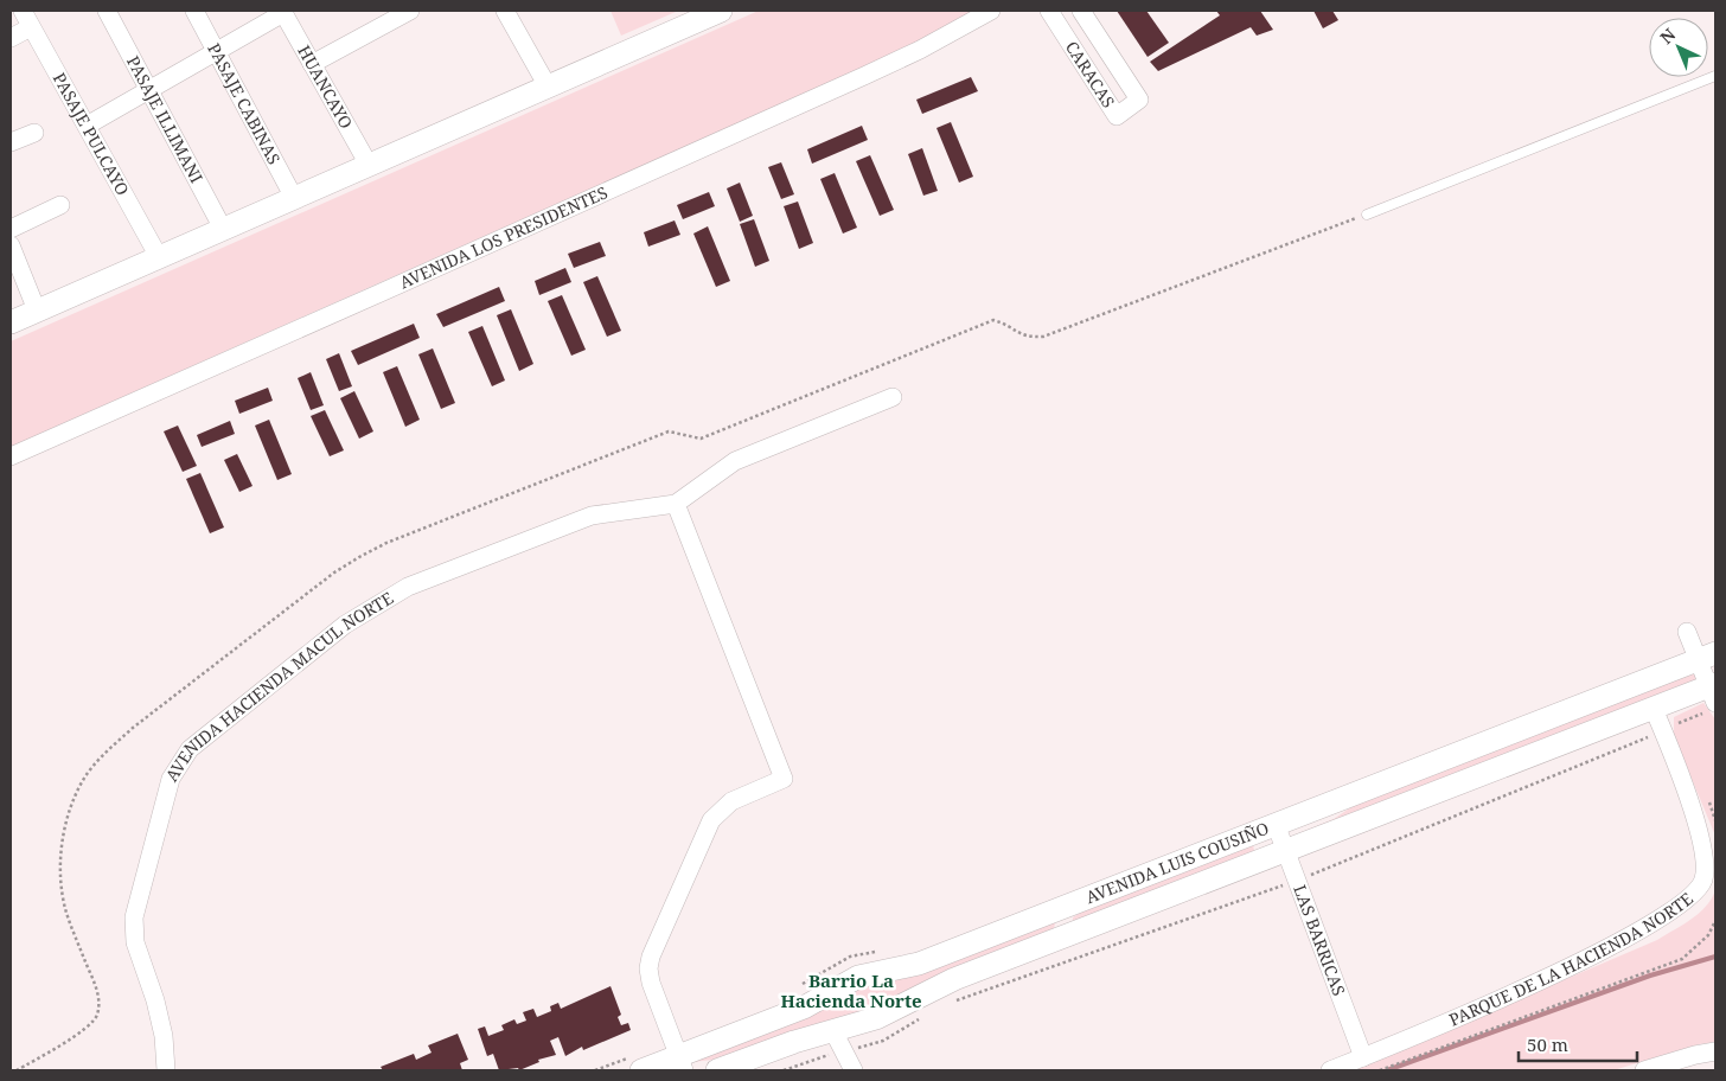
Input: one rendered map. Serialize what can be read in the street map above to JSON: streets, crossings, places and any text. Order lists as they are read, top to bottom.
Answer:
{
  "streets": {
    "street": [
      "CARACAS",
      "HUANCAYO",
      "PASAJE CABINAS",
      "PASAJE ILLIMANI",
      "PASAJE PULCAYO",
      "AVENIDA LOS PRESIDENTES",
      "AVENIDA HACIENDA MACUL NORTE",
      "AVENIDA LUIS COUSIÑO",
      "LAS BARRICAS",
      "PARQUE DE LA HACIENDA NORTE"
    ]
  },
  "crossings": [
    ["AVENIDA LUIS COUSIÑO", "LAS BARRICAS"],
    ["AVENIDA LUIS COUSIÑO", "PARQUE DE LA HACIENDA NORTE"],
    ["LAS BARRICAS", "PARQUE DE LA HACIENDA NORTE"]
  ],
  "districts": ["Barrio La Hacienda Norte"],
  "scale_bar": "50 m",
  "north": "top left"
}
